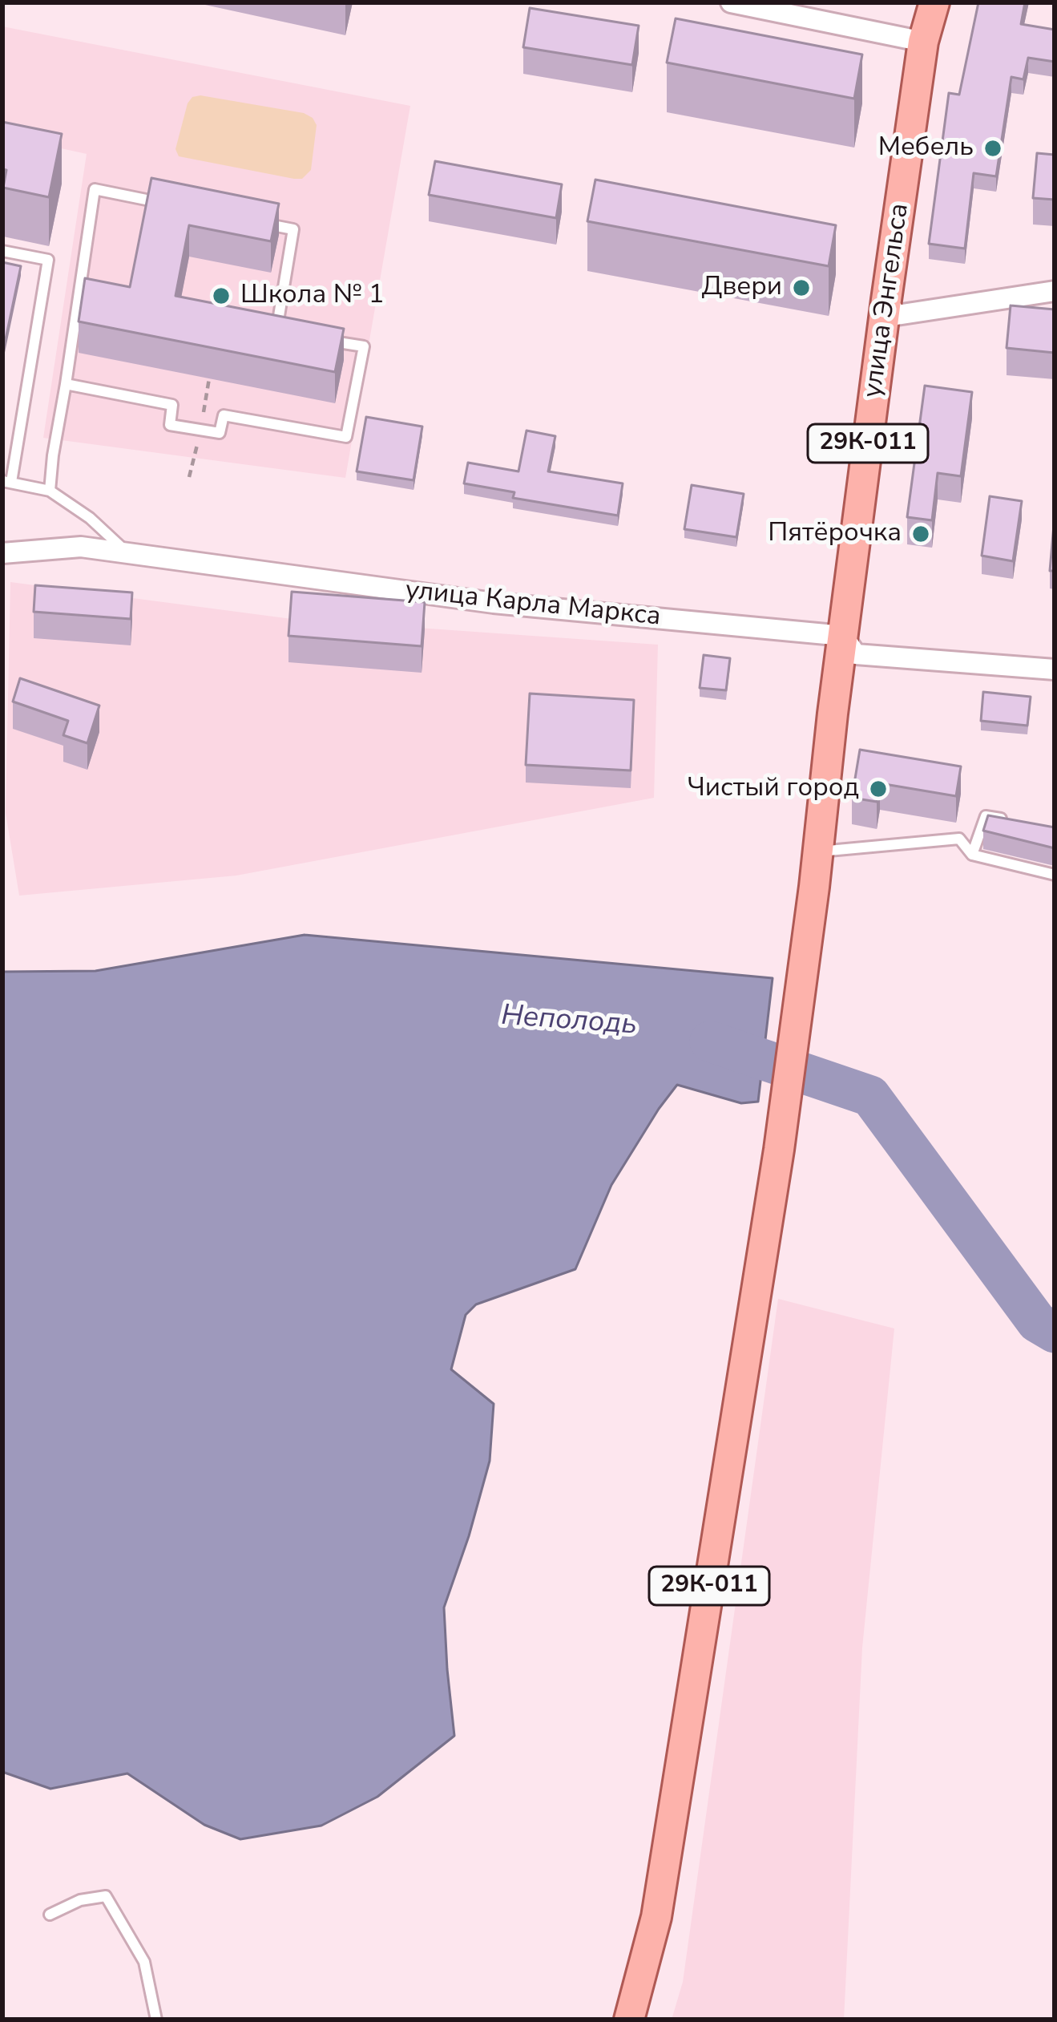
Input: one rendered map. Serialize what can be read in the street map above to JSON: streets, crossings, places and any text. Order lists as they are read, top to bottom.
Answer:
{
  "streets": {
    "main road": ["улица Энгельса", "29К-011"],
    "street": ["улица Карла Маркса"]
  },
  "crossings": [
    ["улица Энгельса", "улица Карла Маркса"]
  ],
  "water": ["Неполодь"],
  "places": [
    "Мебель",
    "Двери",
    "Школа № 1",
    "Пятёрочка",
    "Чистый город"
  ]
}
